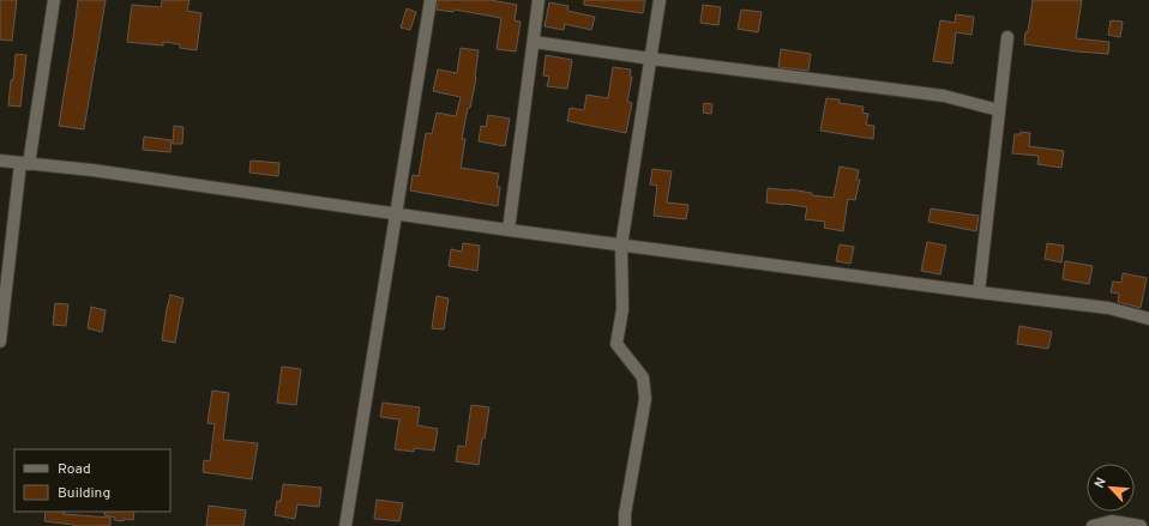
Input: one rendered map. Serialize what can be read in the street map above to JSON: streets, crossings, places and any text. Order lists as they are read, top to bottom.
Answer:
{
  "legend": ["Road", "Building"],
  "north": "top left"
}
